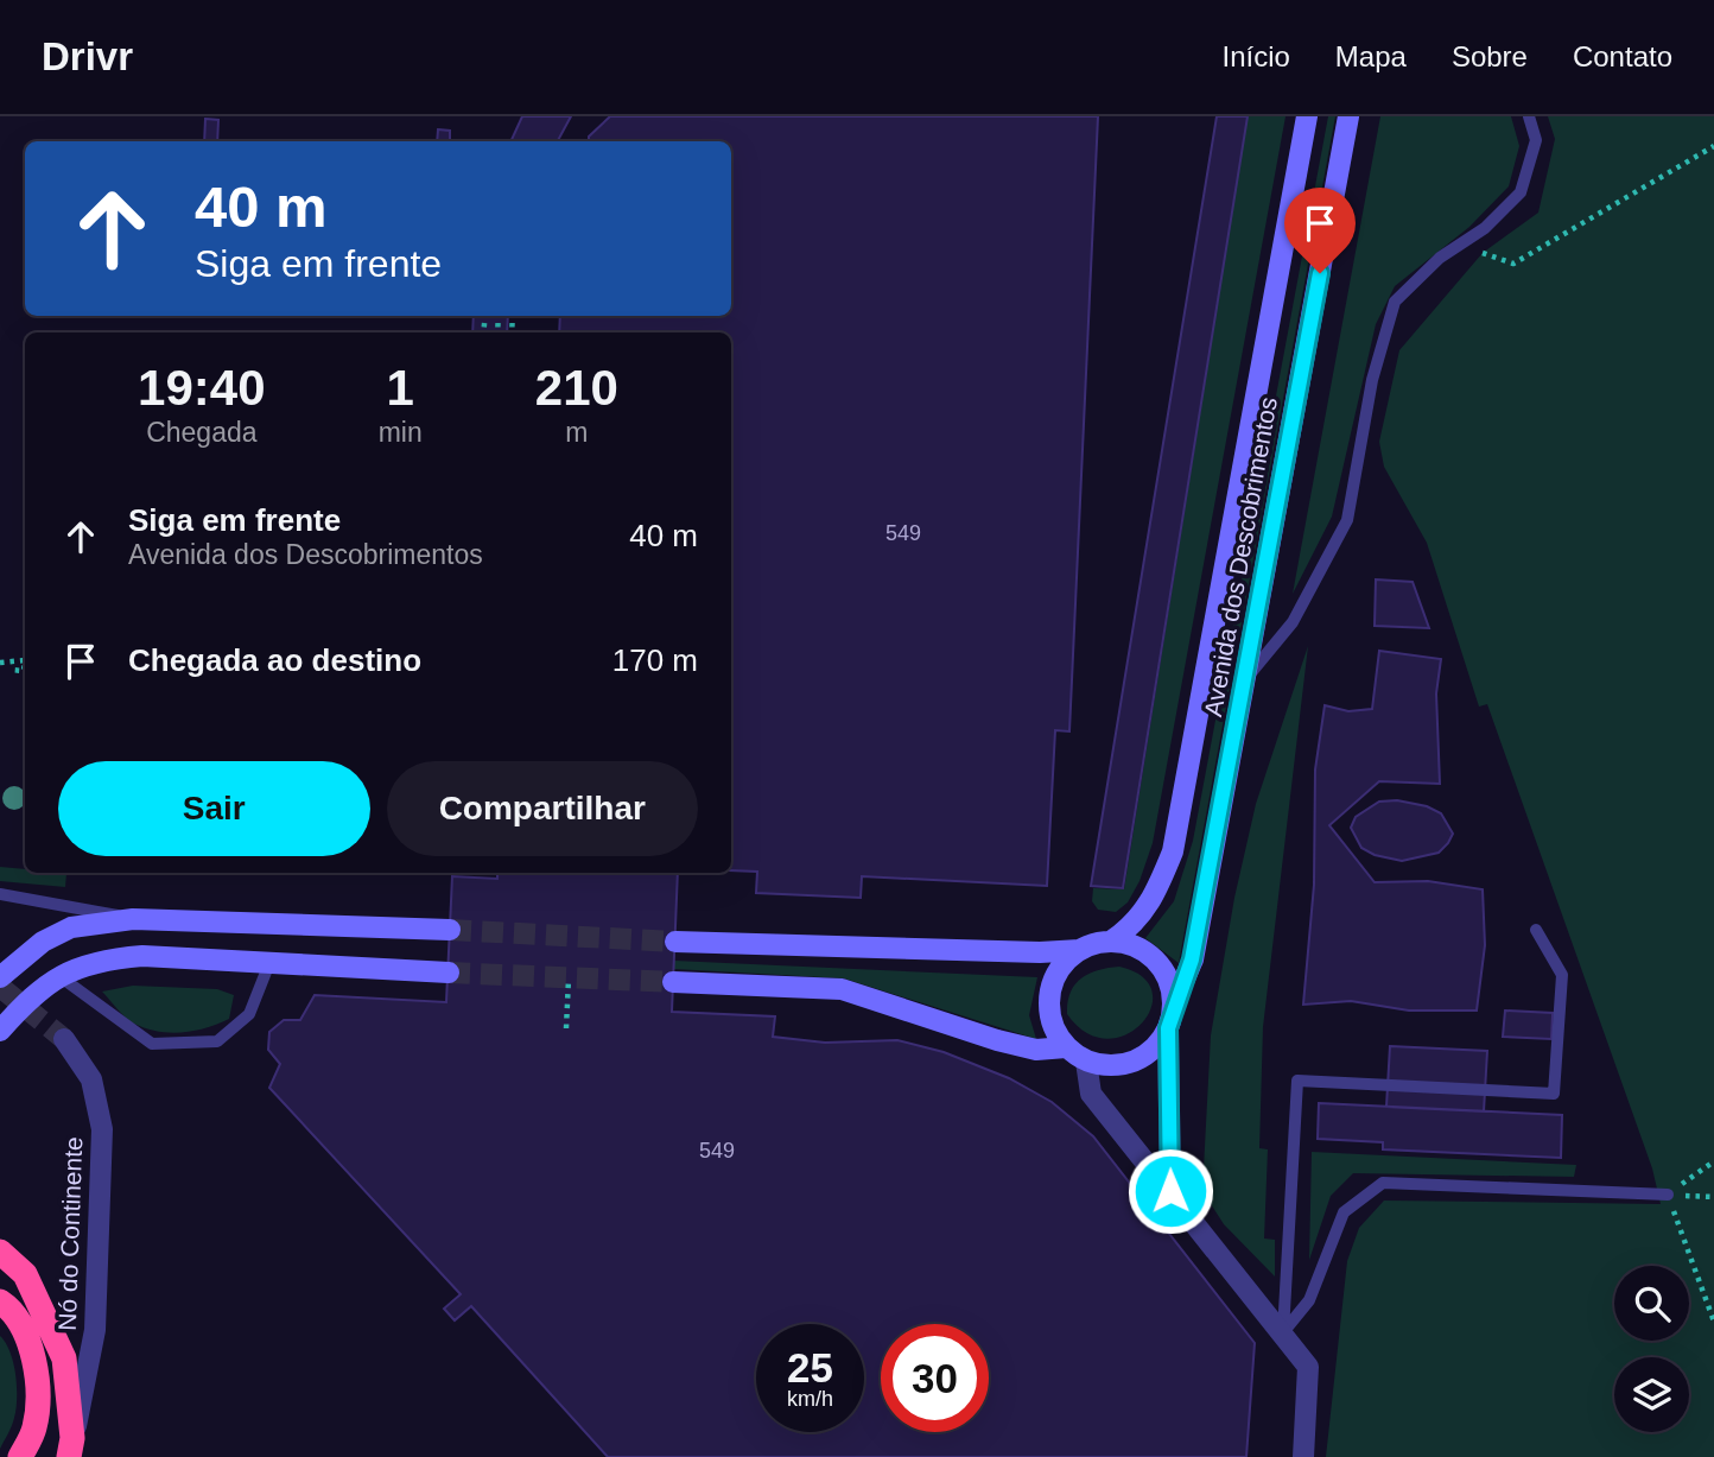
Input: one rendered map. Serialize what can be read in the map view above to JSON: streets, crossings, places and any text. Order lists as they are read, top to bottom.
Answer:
{
  "streets": {
    "main road": ["Avenida dos Descobrimentos"],
    "street": ["Nó do Continente"]
  },
  "house_numbers": ["549", "549"],
  "page": {
    "header": "Drivr",
    "nav": [
      "Início",
      "Mapa",
      "Sobre",
      "Contato"
    ],
    "turn": ["40 m", "Siga em frente"],
    "eta": [
      "19:40",
      "Chegada",
      "1",
      "min",
      "210",
      "m"
    ],
    "list": [
      {
        "name": "Siga em frente",
        "note": "Avenida dos Descobrimentos",
        "value": "40 m"
      },
      {
        "name": "Chegada ao destino",
        "value": "170 m"
      }
    ],
    "buttons": ["Sair", "Compartilhar"],
    "speed": "25 km/h",
    "limit": "30"
  }
}
